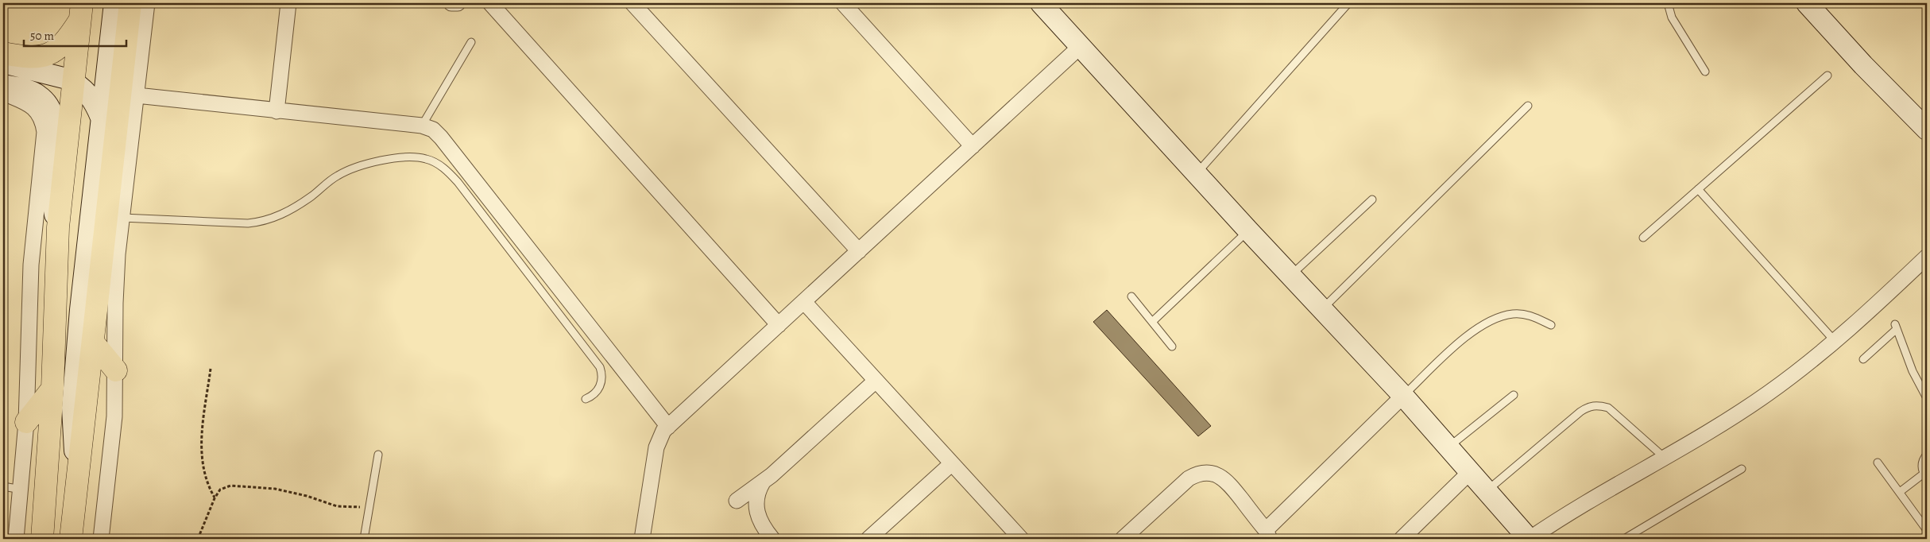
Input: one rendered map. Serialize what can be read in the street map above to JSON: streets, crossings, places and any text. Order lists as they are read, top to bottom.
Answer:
{
  "scale_bar": "50 m"
}
